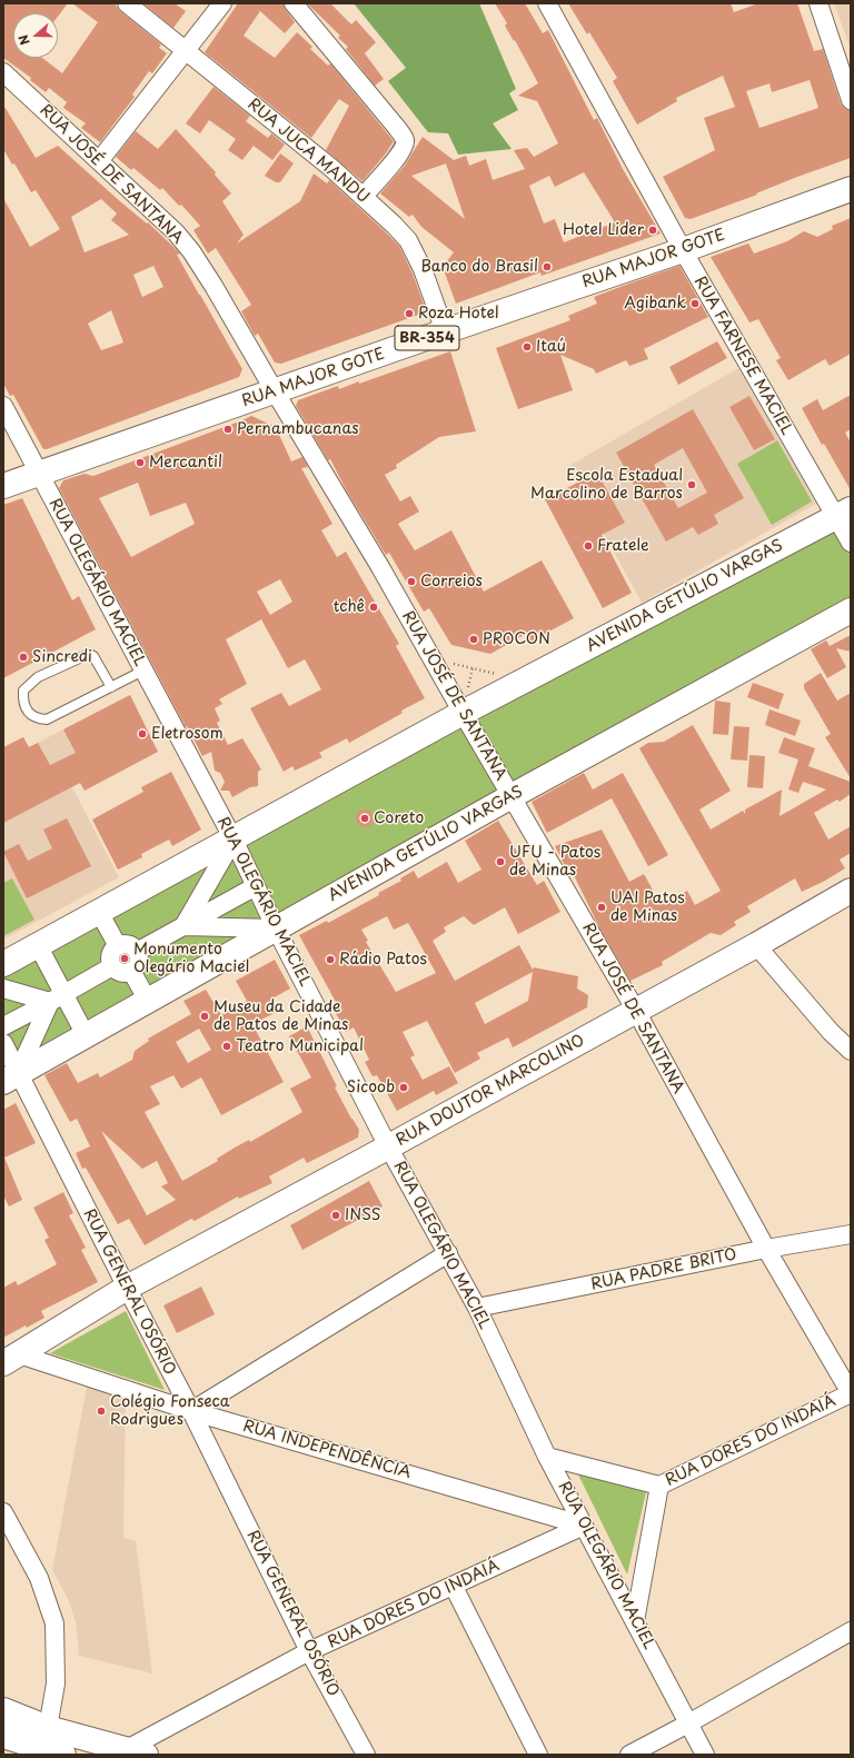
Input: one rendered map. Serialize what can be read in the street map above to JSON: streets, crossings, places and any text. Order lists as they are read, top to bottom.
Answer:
{
  "streets": {
    "street": [
      "RUA JUCA MANDU",
      "RUA JOSÉ DE SANTANA",
      "RUA MAJOR GOTE",
      "BR-354",
      "RUA FARNESE MACIEL",
      "RUA OLEGÁRIO MACIEL",
      "AVENIDA GETÚLIO VARGAS",
      "RUA DOUTOR MARCOLINO",
      "RUA PADRE BRITO",
      "RUA GENERAL OSÓRIO",
      "RUA DORES DO INDAIÁ",
      "RUA INDEPENDÊNCIA"
    ]
  },
  "crossings": [
    ["RUA JUCA MANDU", "RUA MAJOR GOTE"],
    ["RUA JOSÉ DE SANTANA", "RUA MAJOR GOTE"],
    ["RUA JOSÉ DE SANTANA", "AVENIDA GETÚLIO VARGAS"],
    ["RUA JOSÉ DE SANTANA", "RUA DOUTOR MARCOLINO"],
    ["RUA JOSÉ DE SANTANA", "RUA PADRE BRITO"],
    ["RUA JOSÉ DE SANTANA", "RUA DORES DO INDAIÁ"],
    ["RUA MAJOR GOTE", "RUA FARNESE MACIEL"],
    ["RUA MAJOR GOTE", "RUA OLEGÁRIO MACIEL"],
    ["RUA FARNESE MACIEL", "AVENIDA GETÚLIO VARGAS"],
    ["RUA OLEGÁRIO MACIEL", "AVENIDA GETÚLIO VARGAS"],
    ["RUA OLEGÁRIO MACIEL", "RUA DOUTOR MARCOLINO"],
    ["RUA OLEGÁRIO MACIEL", "RUA PADRE BRITO"],
    ["RUA OLEGÁRIO MACIEL", "RUA DORES DO INDAIÁ"],
    ["RUA OLEGÁRIO MACIEL", "RUA INDEPENDÊNCIA"],
    ["AVENIDA GETÚLIO VARGAS", "RUA GENERAL OSÓRIO"],
    ["RUA DOUTOR MARCOLINO", "RUA GENERAL OSÓRIO"],
    ["RUA DOUTOR MARCOLINO", "RUA INDEPENDÊNCIA"],
    ["RUA GENERAL OSÓRIO", "RUA DORES DO INDAIÁ"],
    ["RUA GENERAL OSÓRIO", "RUA INDEPENDÊNCIA"],
    ["RUA DORES DO INDAIÁ", "RUA INDEPENDÊNCIA"]
  ],
  "places": [
    "Hotel Lider",
    "Banco do Brasil",
    "Agibank",
    "Roza Hotel",
    "Itaú",
    "Pernambucanas",
    "Mercantil",
    "Escola Estadual Marcolino de Barros",
    "Fratele",
    "Correios",
    "tchê",
    "PROCON",
    "Sincredi",
    "Eletrosom",
    "Coreto",
    "UFU - Patos de Minas",
    "UAI Patos de Minas",
    "Monumento Olegário Maciel",
    "Rádio Patos",
    "Museu da Cidade de Patos de Minas",
    "Teatro Municipal",
    "Sicoob",
    "INSS",
    "Colégio Fonseca Rodrigues"
  ],
  "north": "left"
}
